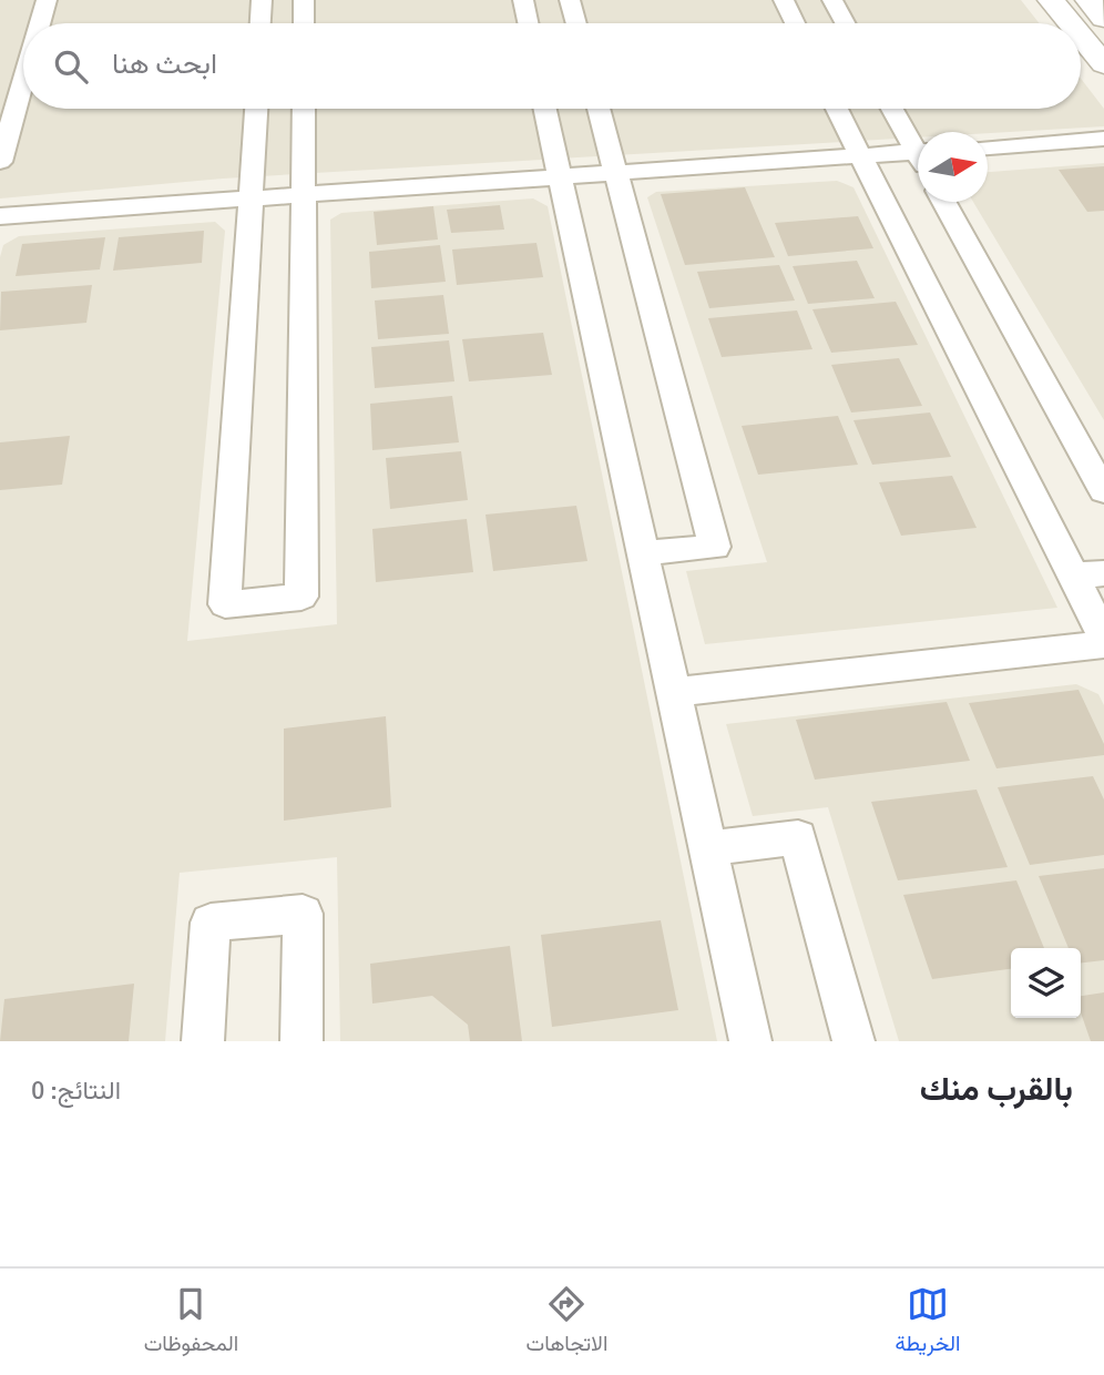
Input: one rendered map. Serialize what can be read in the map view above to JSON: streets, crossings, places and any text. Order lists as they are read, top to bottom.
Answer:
{
  "north": "right",
  "page": {
    "search": "ابحث هنا",
    "heading": ["بالقرب منك", "النتائج: 0"],
    "nav": ["الخريطة", "الاتجاهات", "المحفوظات"]
  }
}
